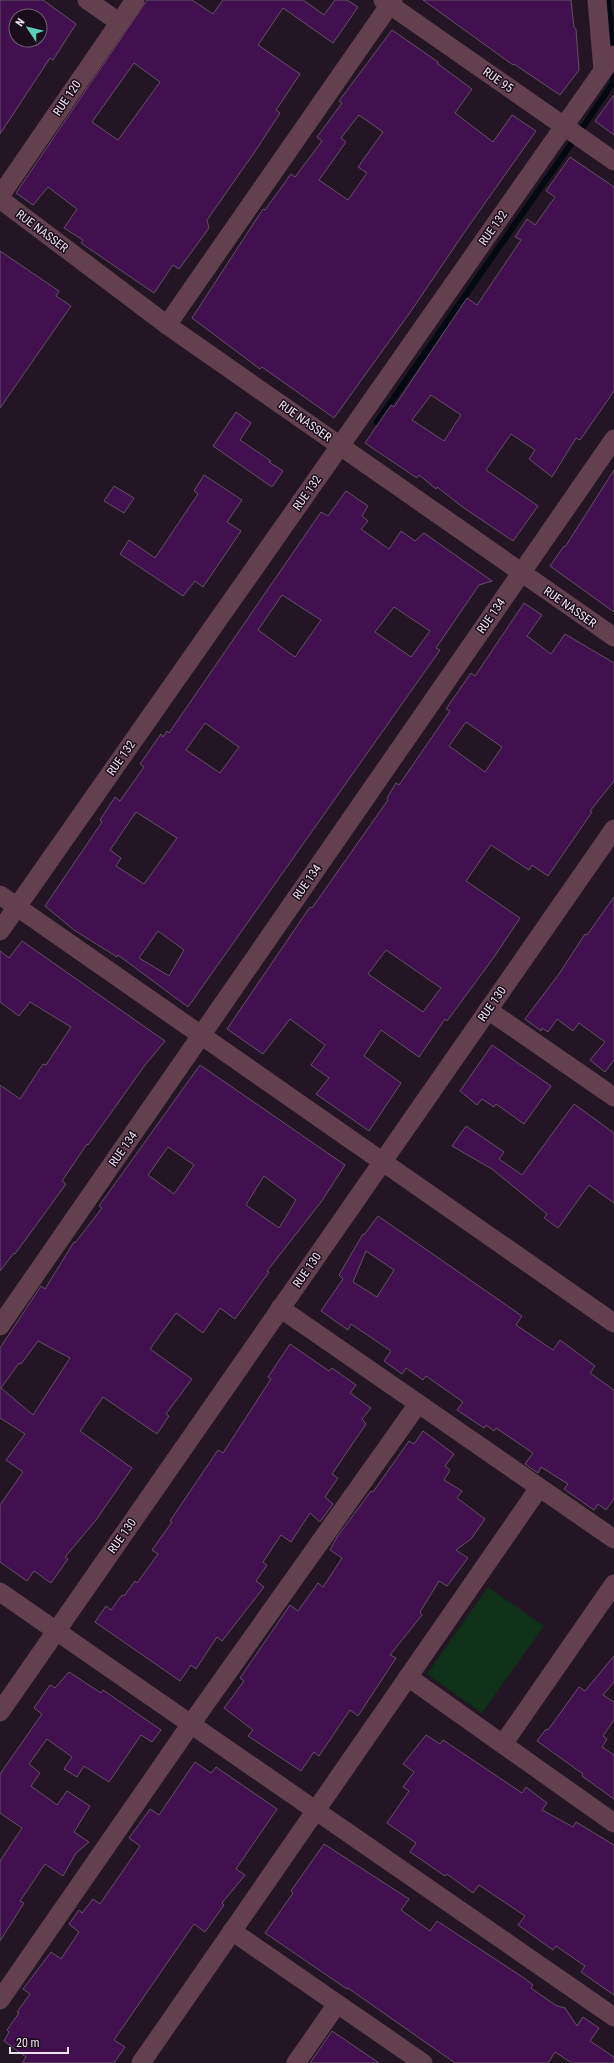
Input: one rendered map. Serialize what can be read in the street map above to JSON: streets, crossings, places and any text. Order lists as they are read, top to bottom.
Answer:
{
  "streets": {
    "street": [
      "RUE 95",
      "RUE 120",
      "RUE 132",
      "RUE NASSER",
      "RUE 134",
      "RUE 130"
    ]
  },
  "crossings": [
    ["RUE 95", "RUE 132"],
    ["RUE 120", "RUE NASSER"],
    ["RUE 132", "RUE NASSER"],
    ["RUE NASSER", "RUE 134"]
  ],
  "scale_bar": "20 m",
  "north": "top left"
}
